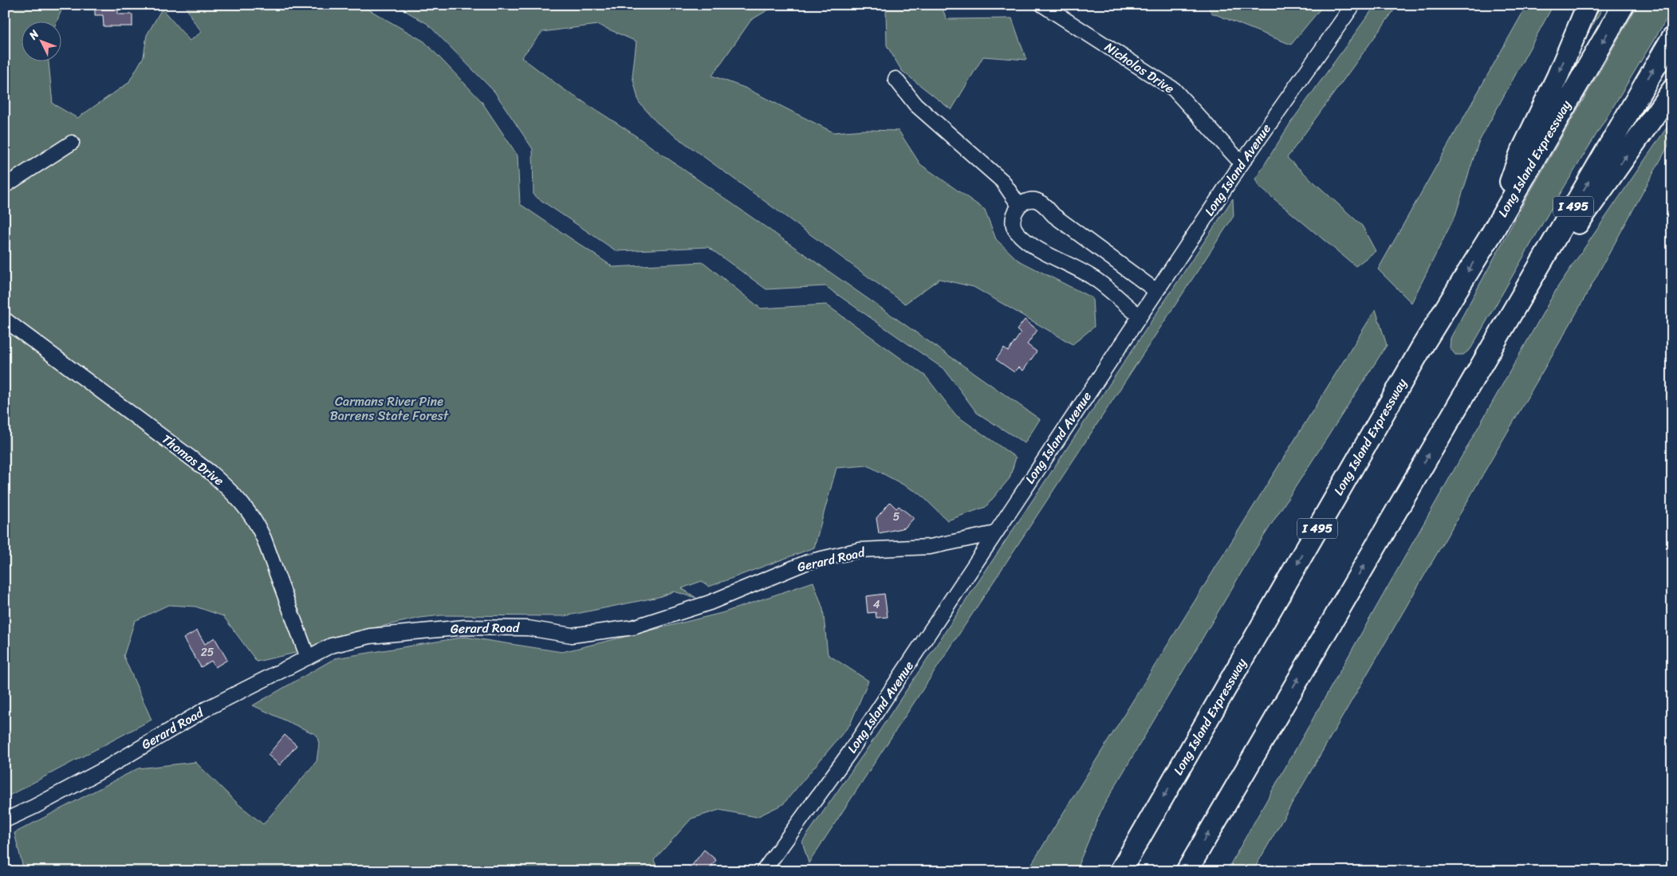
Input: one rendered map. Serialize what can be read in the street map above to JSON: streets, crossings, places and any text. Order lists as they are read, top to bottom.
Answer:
{
  "streets": {
    "highway": ["Long Island Expressway", "I 495"],
    "street": [
      "Nicholas Drive",
      "Long Island Avenue",
      "Thomas Drive",
      "Gerard Road"
    ]
  },
  "crossings": [
    ["Nicholas Drive", "Long Island Avenue"],
    ["Long Island Avenue", "Gerard Road"],
    ["Thomas Drive", "Gerard Road"]
  ],
  "parks": ["Carmans River Pine Barrens State Forest"],
  "house_numbers": ["5", "4", "25"],
  "north": "top left"
}
